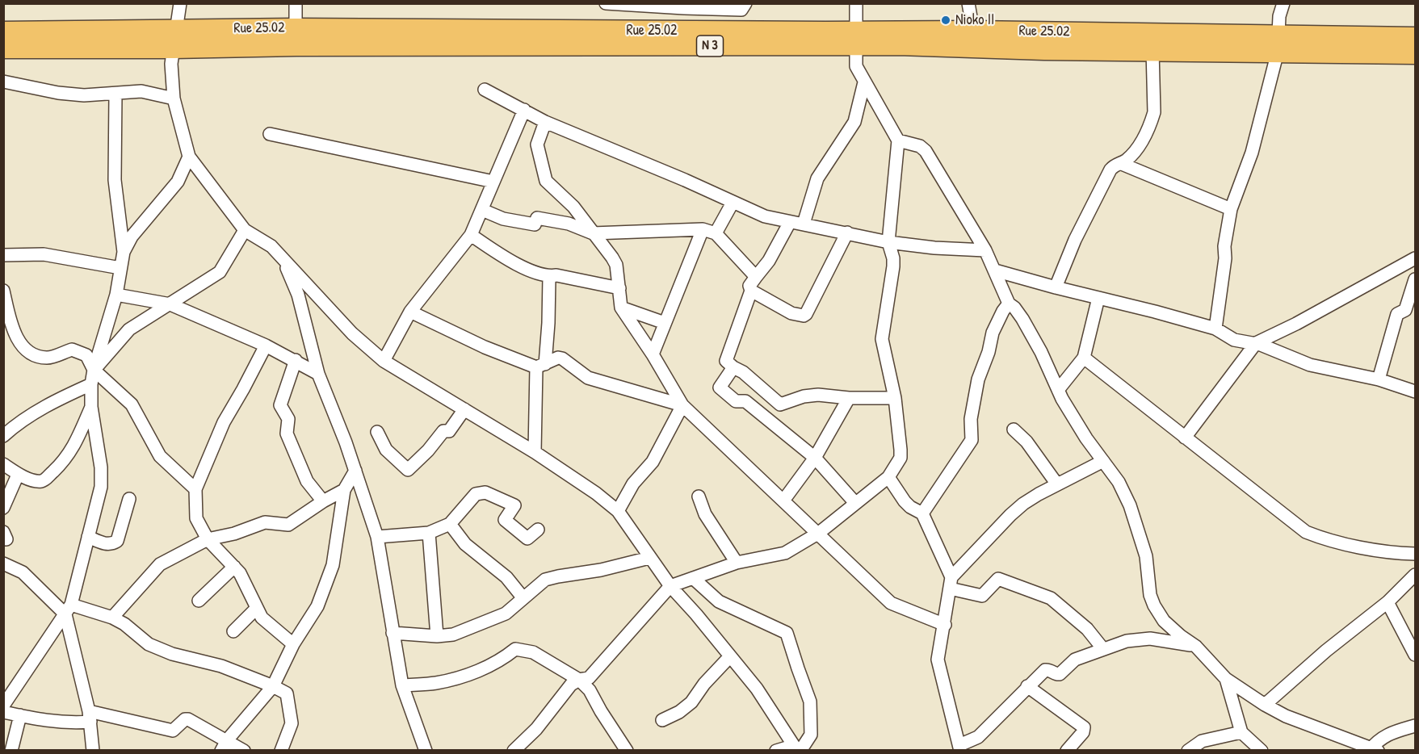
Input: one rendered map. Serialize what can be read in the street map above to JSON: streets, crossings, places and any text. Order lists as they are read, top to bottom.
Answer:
{
  "streets": {
    "main road": ["Rue 25.02", "N 3"]
  },
  "crossings": [
    ["Rue 25.02", "N 3"]
  ],
  "places": ["Nioko II"]
}
